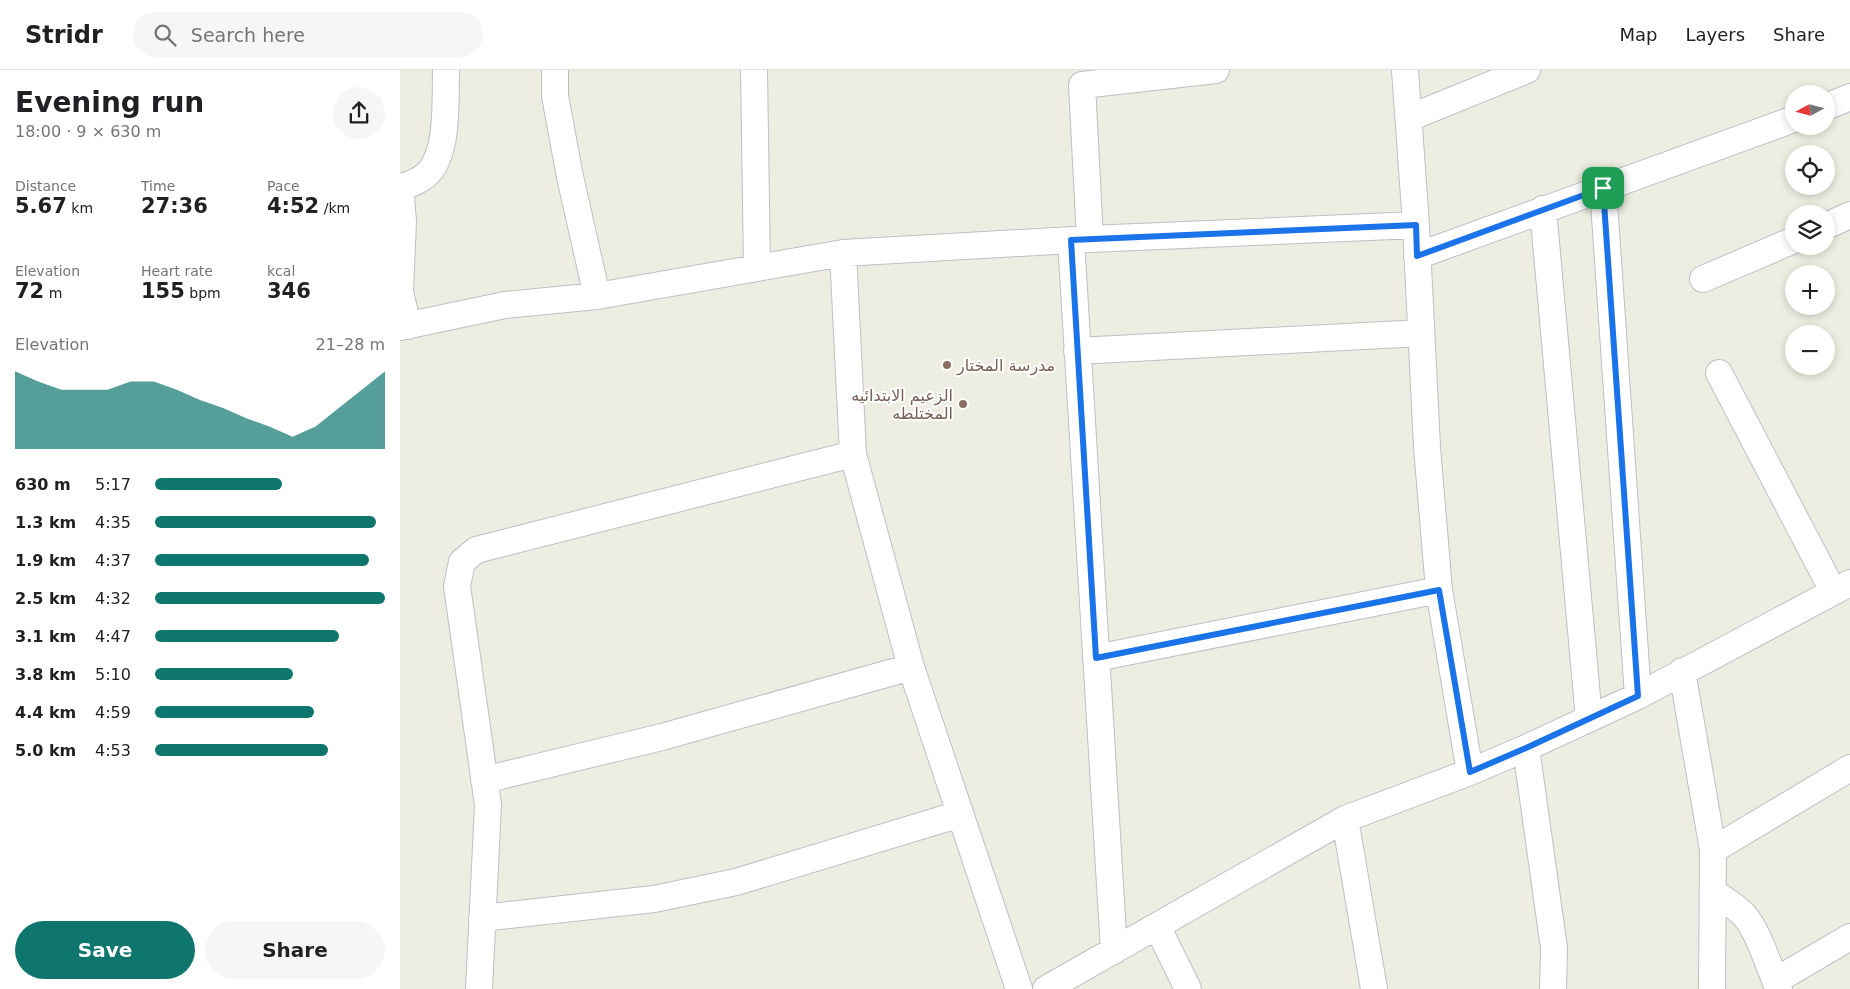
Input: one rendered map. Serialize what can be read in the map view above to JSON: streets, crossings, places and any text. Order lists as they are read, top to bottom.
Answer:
{
  "places": ["مدرسة المختار", "الزعيم الابتدائيه المختلطه"],
  "north": "left",
  "page": {
    "header": "Stridr",
    "search": "Search here",
    "nav": ["Map", "Layers", "Share"],
    "heading": ["Evening run", "18:00 · 9 × 630 m"],
    "map_buttons": ["+", "−"],
    "stats": [
      ["Distance", "5.67 km"],
      ["Time", "27:36"],
      ["Pace", "4:52 /km"],
      ["Elevation", "72 m"],
      ["Heart rate", "155 bpm"],
      ["kcal", "346"]
    ],
    "chart": ["Elevation", "21–28 m"],
    "list": [
      {
        "name": "630 m",
        "note": "5:17"
      },
      {
        "name": "1.3 km",
        "note": "4:35"
      },
      {
        "name": "1.9 km",
        "note": "4:37"
      },
      {
        "name": "2.5 km",
        "note": "4:32"
      },
      {
        "name": "3.1 km",
        "note": "4:47"
      },
      {
        "name": "3.8 km",
        "note": "5:10"
      },
      {
        "name": "4.4 km",
        "note": "4:59"
      },
      {
        "name": "5.0 km",
        "note": "4:53"
      }
    ],
    "buttons": ["Save", "Share"]
  }
}
